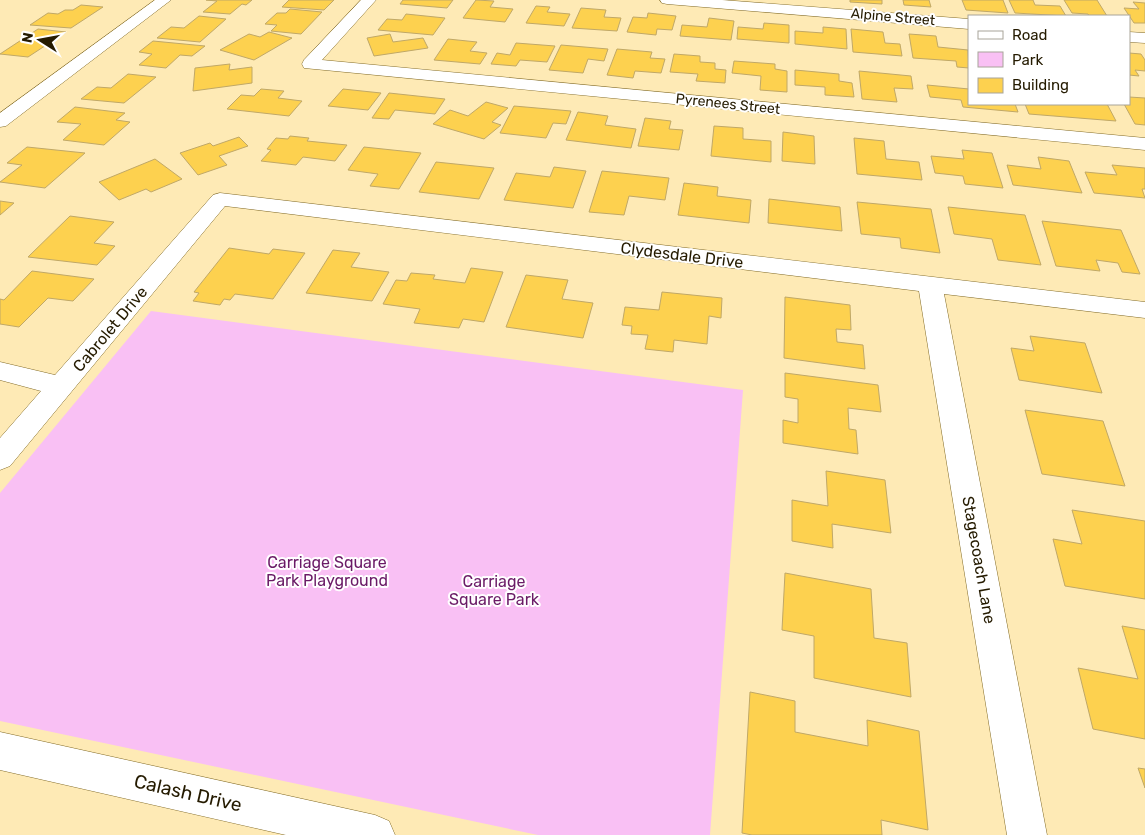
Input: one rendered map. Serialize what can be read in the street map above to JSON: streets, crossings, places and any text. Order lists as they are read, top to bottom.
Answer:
{
  "streets": {
    "street": [
      "Alpine Street",
      "Pyrenees Street",
      "Clydesdale Drive",
      "Cabrolet Drive",
      "Stagecoach Lane",
      "Calash Drive"
    ]
  },
  "crossings": [
    ["Clydesdale Drive", "Cabrolet Drive"],
    ["Clydesdale Drive", "Stagecoach Lane"]
  ],
  "parks": ["Carriage Square Park Playground", "Carriage Square Park"],
  "legend": ["Road", "Park", "Building"],
  "north": "left"
}
